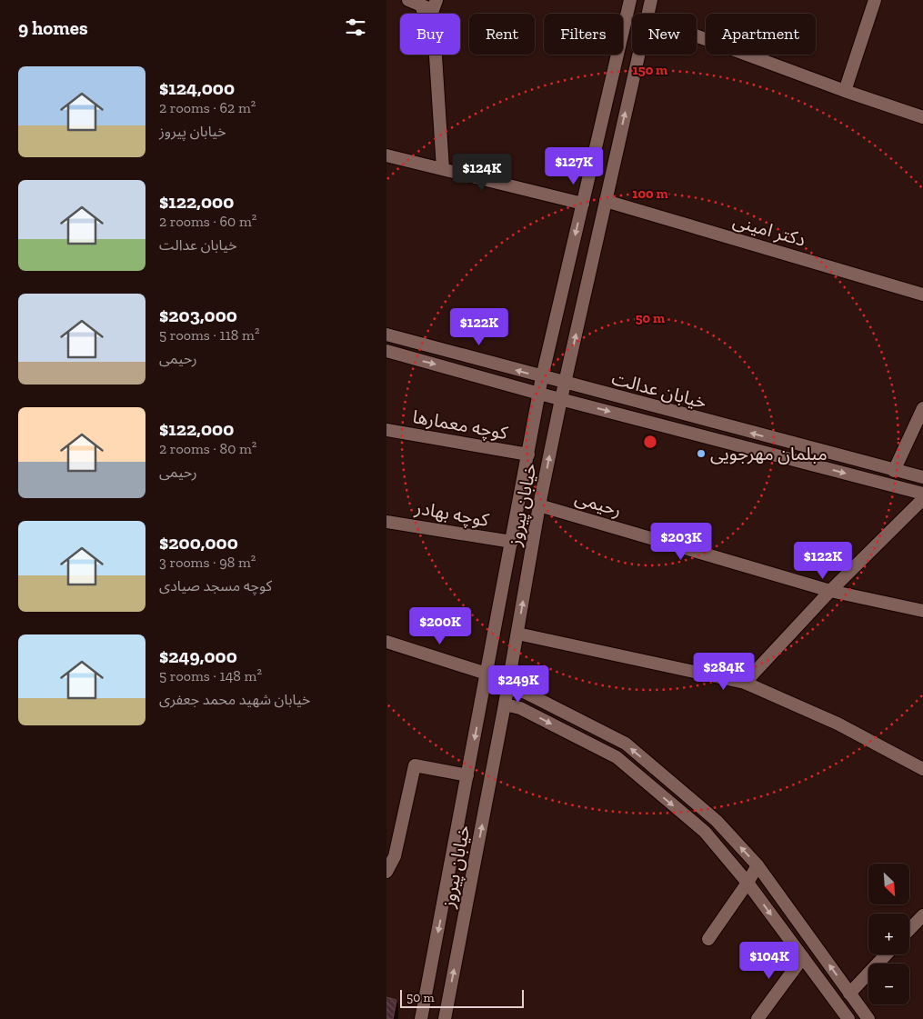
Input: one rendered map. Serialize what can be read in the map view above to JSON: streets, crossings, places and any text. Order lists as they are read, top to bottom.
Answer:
{
  "streets": {
    "street": [
      "دکتر امینی",
      "خیابان عدالت",
      "کوچه معمارها",
      "رحیمی",
      "خیابان پیروز",
      "کوچه بهادر"
    ]
  },
  "crossings": [
    ["دکتر امینی", "خیابان پیروز"],
    ["خیابان عدالت", "خیابان پیروز"],
    ["کوچه معمارها", "خیابان پیروز"],
    ["رحیمی", "خیابان پیروز"],
    ["خیابان پیروز", "کوچه بهادر"]
  ],
  "places": ["مبلمان مهرجویی"],
  "scale_bar": "50 m",
  "north": "bottom right",
  "page": {
    "heading": "9 homes",
    "chip": [
      "Buy",
      "Rent",
      "Filters",
      "New",
      "Apartment"
    ],
    "list": [
      {
        "name": "$124,000",
        "note": "2 rooms · 62 m² · خیابان پیروز"
      },
      {
        "name": "$122,000",
        "note": "2 rooms · 60 m² · خیابان عدالت"
      },
      {
        "name": "$203,000",
        "note": "5 rooms · 118 m² · رحیمی"
      },
      {
        "name": "$122,000",
        "note": "2 rooms · 80 m² · رحیمی"
      },
      {
        "name": "$200,000",
        "note": "3 rooms · 98 m² · کوچه مسجد صیادی"
      },
      {
        "name": "$249,000",
        "note": "5 rooms · 148 m² · خیابان شهید محمد جعفری"
      }
    ],
    "price": [
      "$127K",
      "$124K",
      "$122K",
      "$203K",
      "$122K",
      "$200K",
      "$284K",
      "$249K",
      "$104K"
    ],
    "map_buttons": ["+", "−"],
    "scale": "50 m"
  },
  "rings": ["150 m", "100 m", "50 m"]
}
